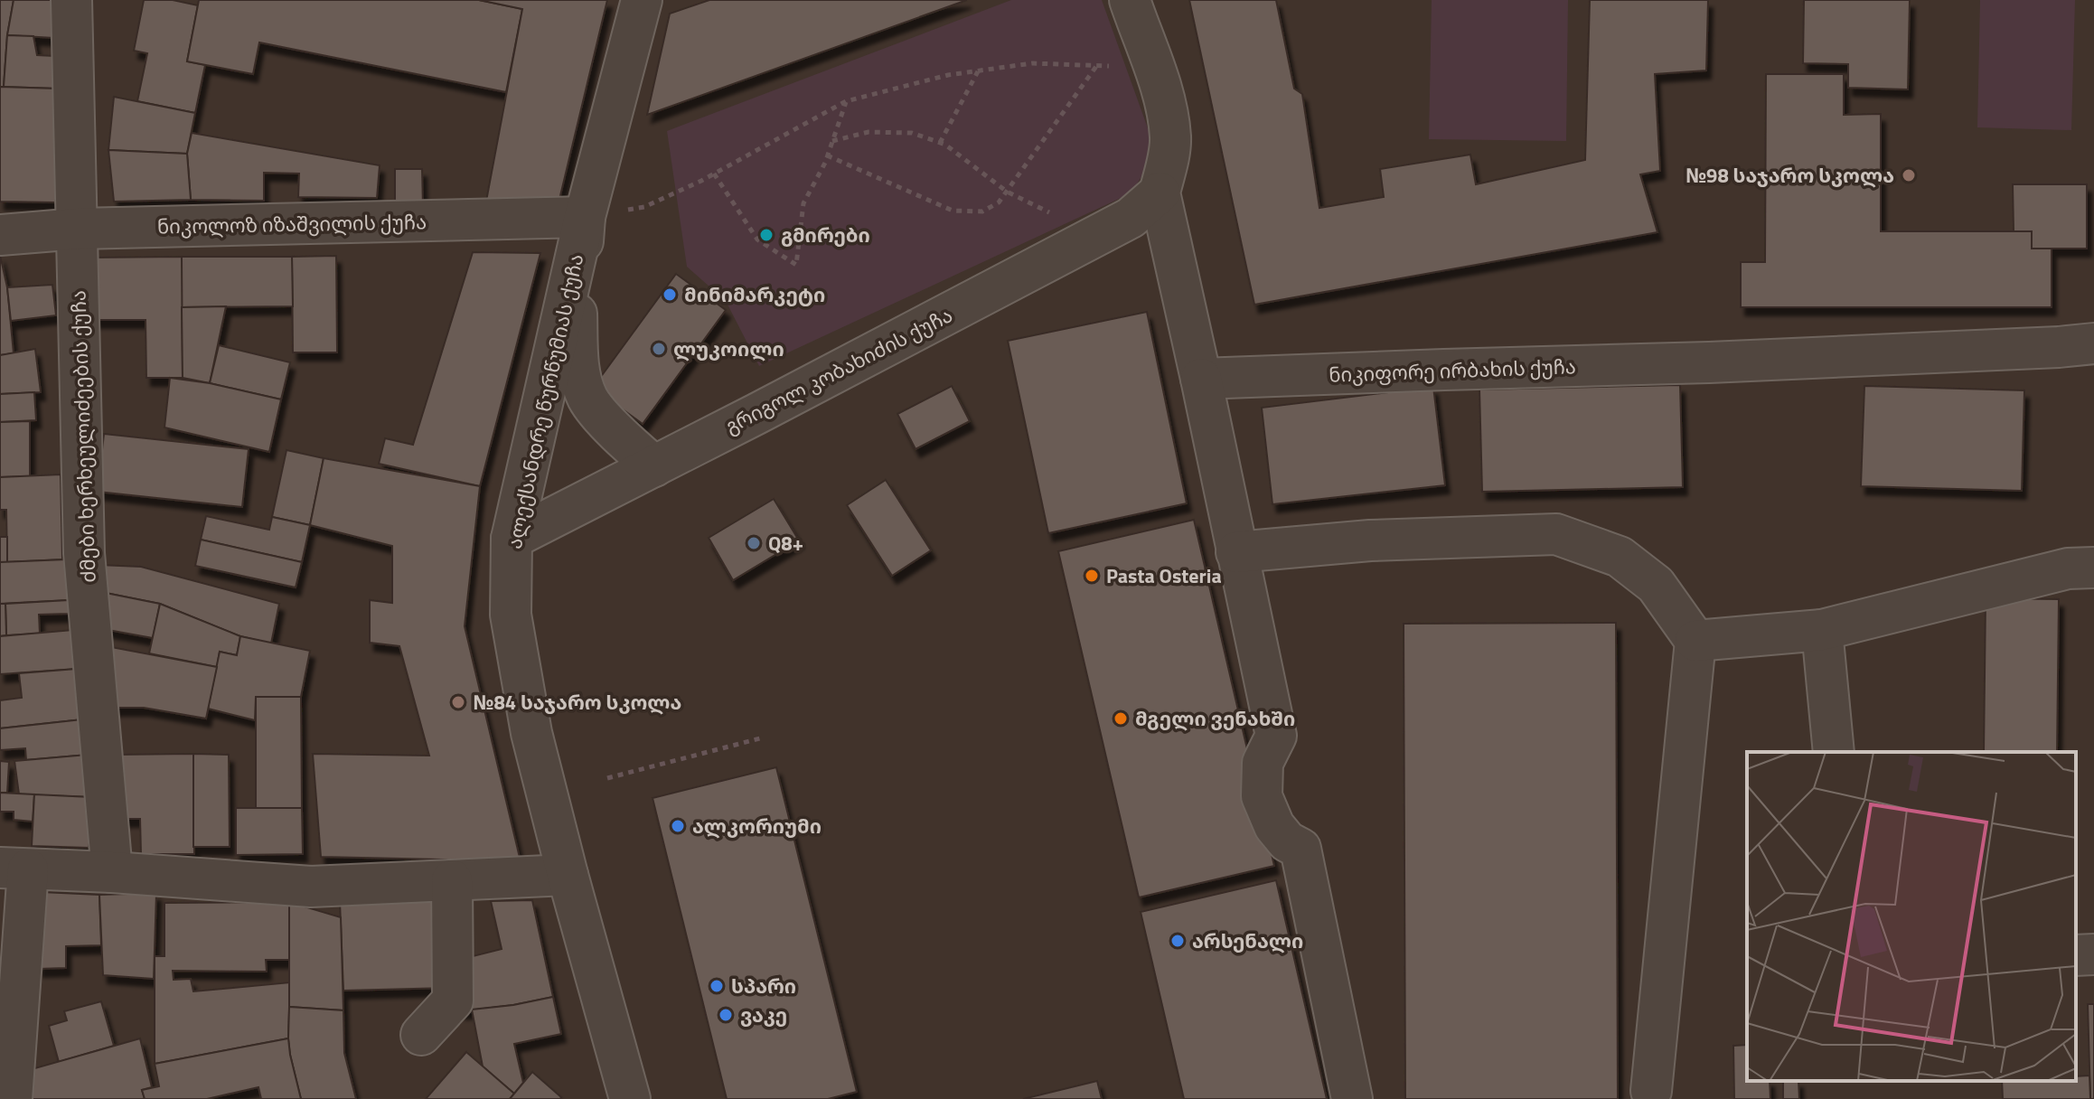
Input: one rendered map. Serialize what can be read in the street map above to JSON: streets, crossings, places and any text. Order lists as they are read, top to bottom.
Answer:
{
  "streets": {
    "street": [
      "ნიკოლოზ იზაშვილის ქუჩა",
      "გრიგოლ კობახიძის ქუჩა",
      "ნიკიფორე ირბახის ქუჩა",
      "ალექსანდრე წურწუმიას ქუჩა",
      "ძმები ხერხეულიძეების ქუჩა"
    ]
  },
  "crossings": [
    ["ნიკოლოზ იზაშვილის ქუჩა", "ალექსანდრე წურწუმიას ქუჩა"],
    ["ნიკოლოზ იზაშვილის ქუჩა", "ძმები ხერხეულიძეების ქუჩა"],
    ["გრიგოლ კობახიძის ქუჩა", "ალექსანდრე წურწუმიას ქუჩა"]
  ],
  "places": [
    "№98 საჯარო სკოლა",
    "გმირები",
    "მინიმარკეტი",
    "ლუკოილი",
    "Q8+",
    "Pasta Osteria",
    "№84 საჯარო სკოლა",
    "მგელი ვენახში",
    "ალკორიუმი",
    "არსენალი",
    "სპარი",
    "ვაკე"
  ]
}
